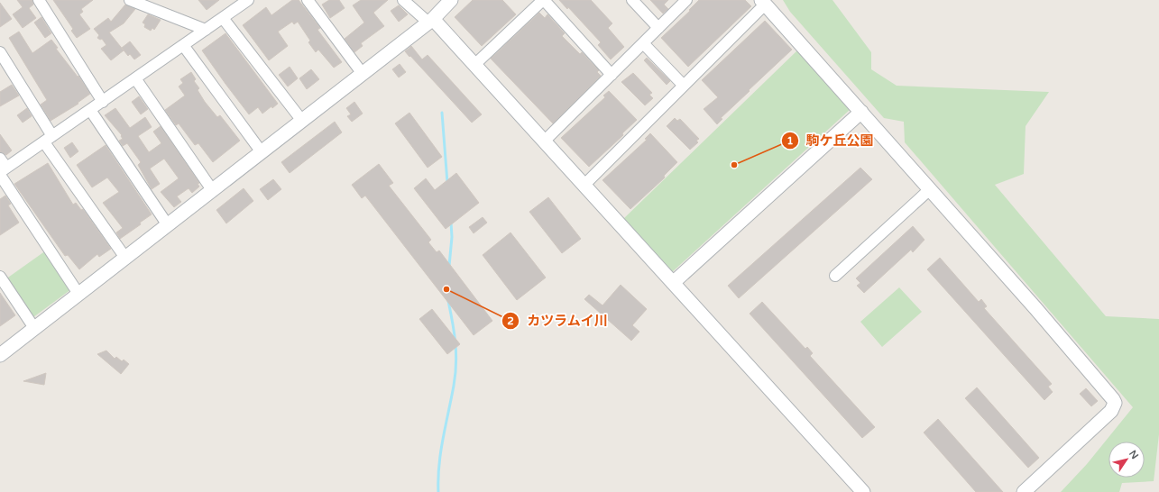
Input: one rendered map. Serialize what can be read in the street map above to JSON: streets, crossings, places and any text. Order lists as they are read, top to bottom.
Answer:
{
  "places": ["駒ケ丘公園", "カツラムイ川"],
  "north": "top right"
}
